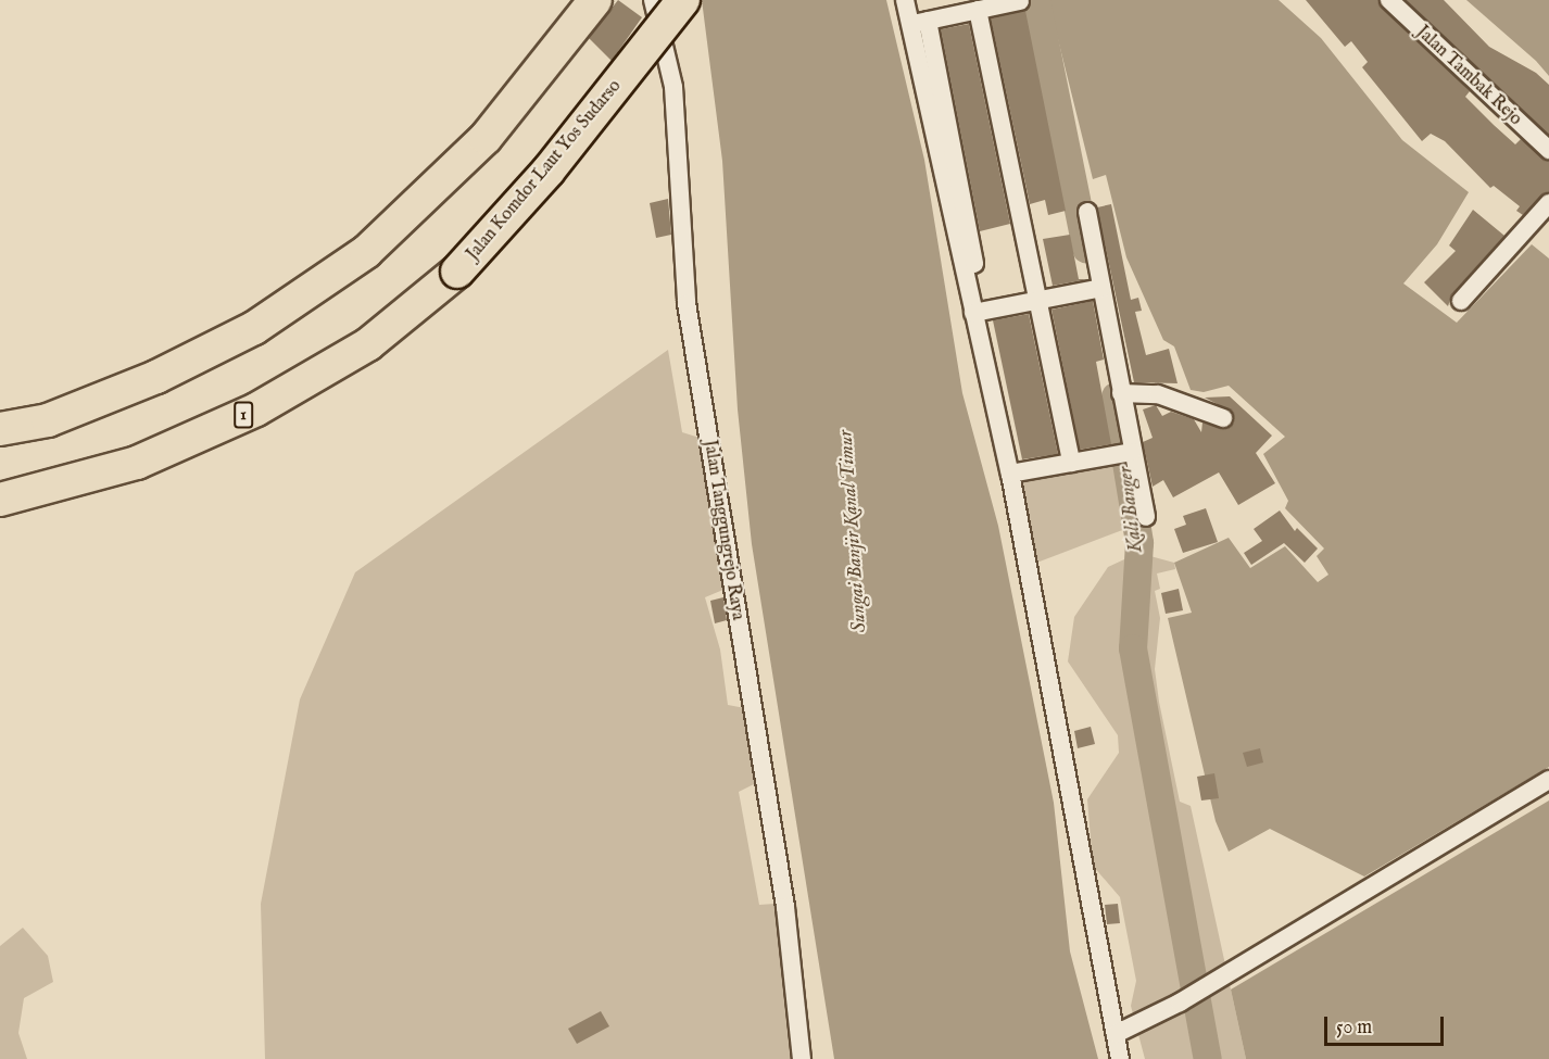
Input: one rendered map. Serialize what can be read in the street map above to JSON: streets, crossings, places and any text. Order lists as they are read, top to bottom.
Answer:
{
  "streets": {
    "highway": ["Jalan Komdor Laut Yos Sudarso", "1"],
    "street": ["Jalan Tambak Rejo", "Jalan Tanggungrejo Raya"]
  },
  "water": ["Kali Banger", "Sungai Banjir Kanal Timur"],
  "scale_bar": "50 m"
}
